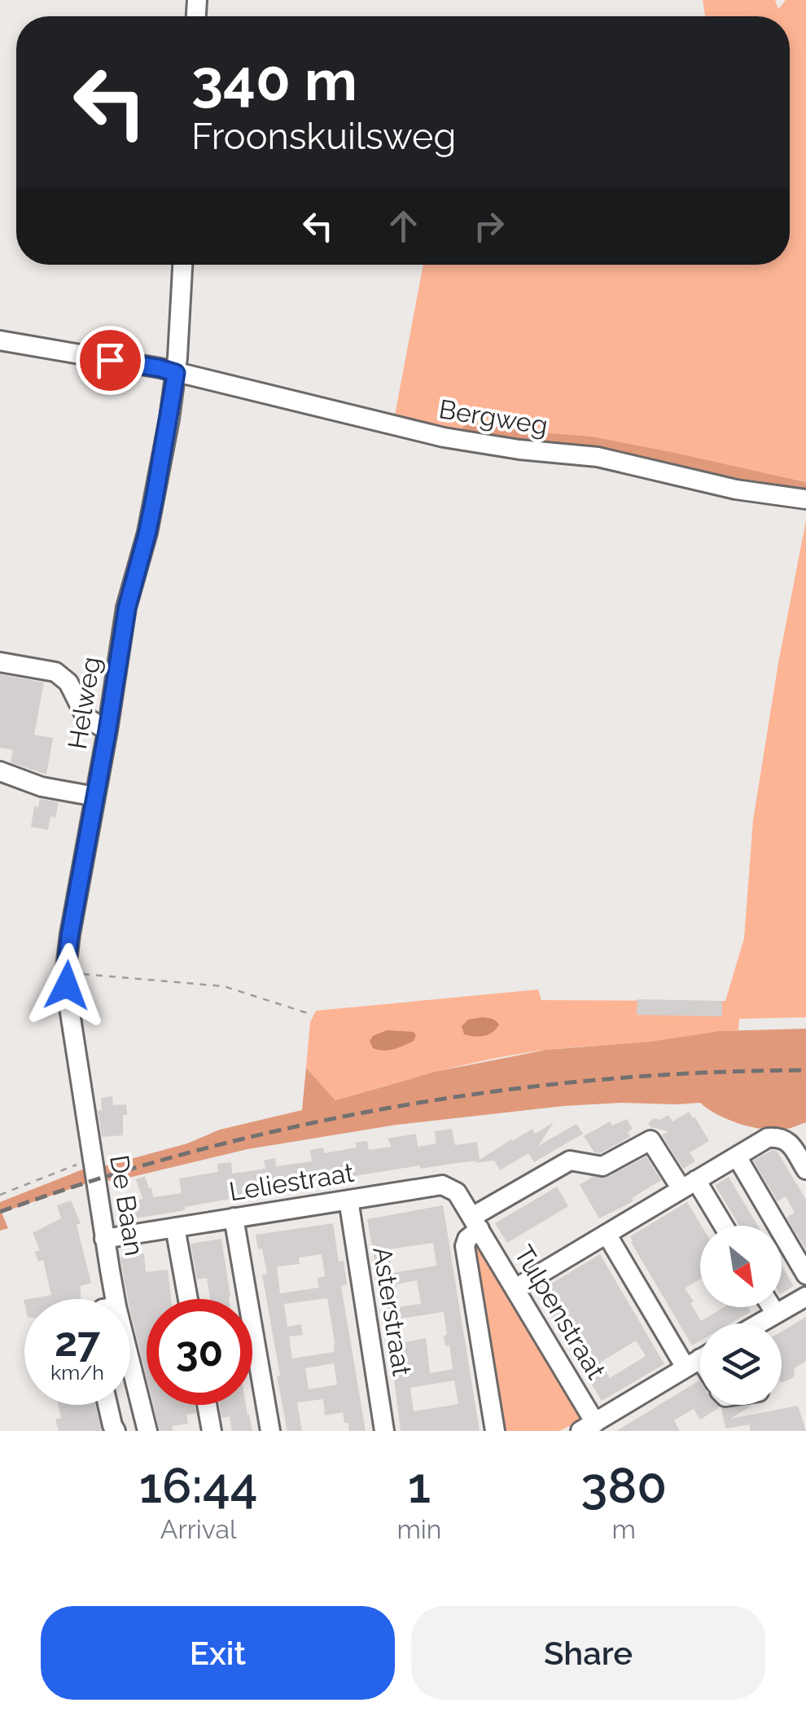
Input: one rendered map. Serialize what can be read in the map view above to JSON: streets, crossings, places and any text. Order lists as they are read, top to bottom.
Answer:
{
  "streets": {
    "street": [
      "Bergweg",
      "Helweg",
      "Leliestraat",
      "De Baan",
      "Asterstraat",
      "Tulpenstraat"
    ]
  },
  "crossings": [
    ["Bergweg", "Helweg"],
    ["Helweg", "De Baan"],
    ["Leliestraat", "De Baan"],
    ["Leliestraat", "Asterstraat"],
    ["Leliestraat", "Tulpenstraat"]
  ],
  "north": "bottom right",
  "page": {
    "turn": ["340 m", "Froonskuilsweg"],
    "speed": "27 km/h",
    "limit": "30",
    "eta": [
      "16:44",
      "Arrival",
      "1",
      "min",
      "380",
      "m"
    ],
    "buttons": ["Exit", "Share"]
  }
}
